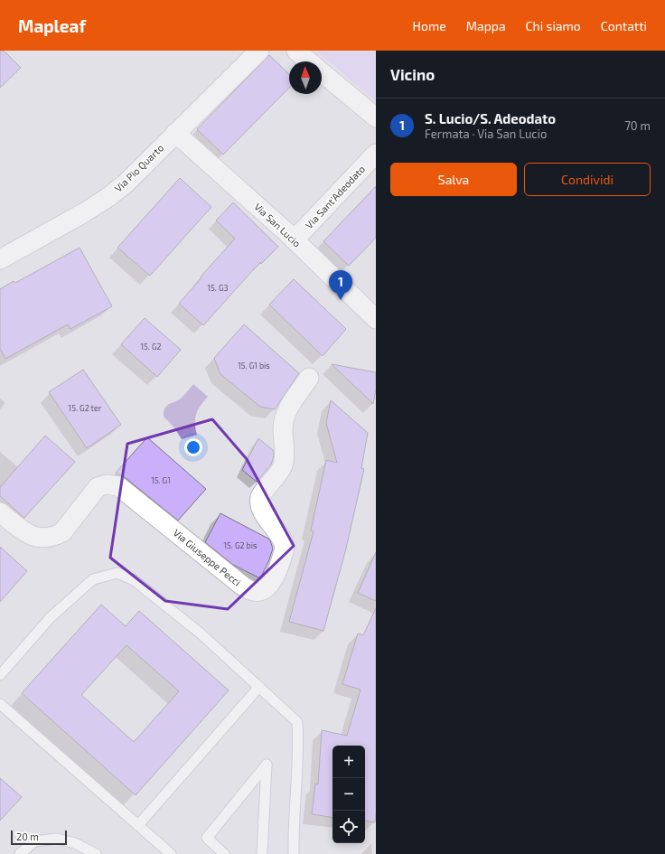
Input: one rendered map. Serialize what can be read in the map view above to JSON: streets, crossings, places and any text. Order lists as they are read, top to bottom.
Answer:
{
  "streets": {
    "street": [
      "Via Pio Quarto",
      "Via Sant'Adeodato",
      "Via San Lucio",
      "Via Giuseppe Pecci"
    ]
  },
  "crossings": [
    ["Via Pio Quarto", "Via San Lucio"],
    ["Via Sant'Adeodato", "Via San Lucio"]
  ],
  "house_numbers": [
    "15. G3",
    "15. G2",
    "15. G1 bis",
    "15. G2 ter",
    "15. G1",
    "15. G2 bis"
  ],
  "scale_bar": "20 m",
  "north": "top",
  "page": {
    "header": "Mapleaf",
    "nav": [
      "Home",
      "Mappa",
      "Chi siamo",
      "Contatti"
    ],
    "heading": "Vicino",
    "list": [
      {
        "mark": "1",
        "name": "S. Lucio/S. Adeodato",
        "note": "Fermata · Via San Lucio",
        "value": "70 m"
      }
    ],
    "buttons": ["Salva", "Condividi"],
    "pins": "1",
    "map_buttons": ["+", "−"],
    "scale": "20 m"
  }
}
